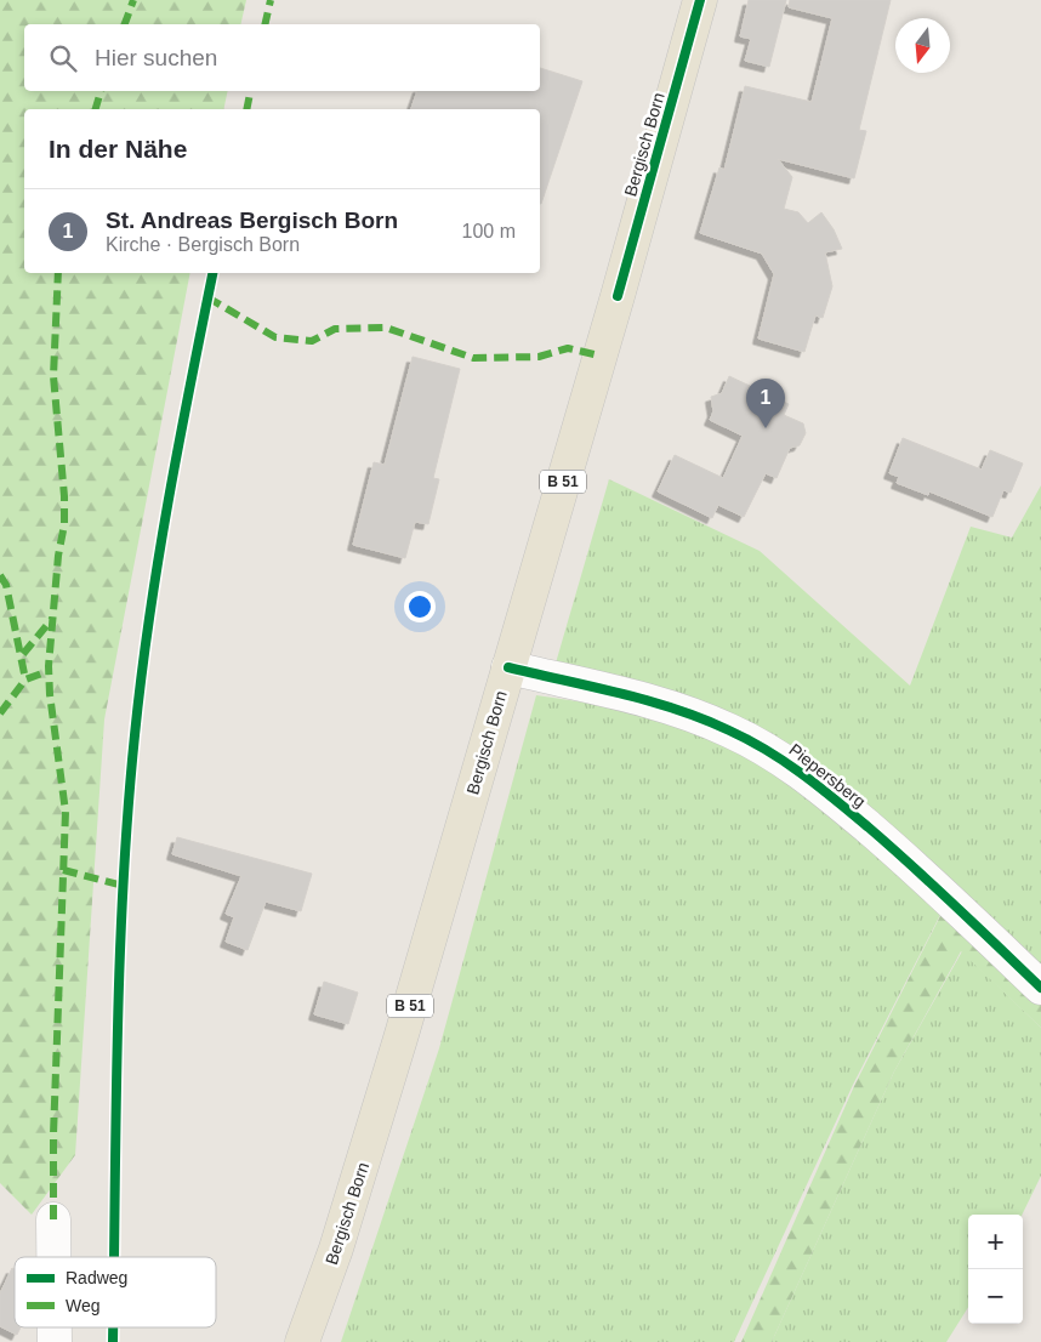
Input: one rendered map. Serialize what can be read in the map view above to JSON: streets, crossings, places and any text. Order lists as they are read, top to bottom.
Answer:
{
  "streets": {
    "main road": ["Bergisch Born", "B 51"],
    "street": ["Piepersberg"]
  },
  "crossings": [
    ["Bergisch Born", "Piepersberg"]
  ],
  "legend": ["Radweg", "Weg"],
  "north": "bottom",
  "page": {
    "search": "Hier suchen",
    "heading": "In der Nähe",
    "list": [
      {
        "mark": "1",
        "name": "St. Andreas Bergisch Born",
        "note": "Kirche · Bergisch Born",
        "value": "100 m"
      }
    ],
    "pins": "1",
    "map_buttons": ["+", "−"]
  }
}
